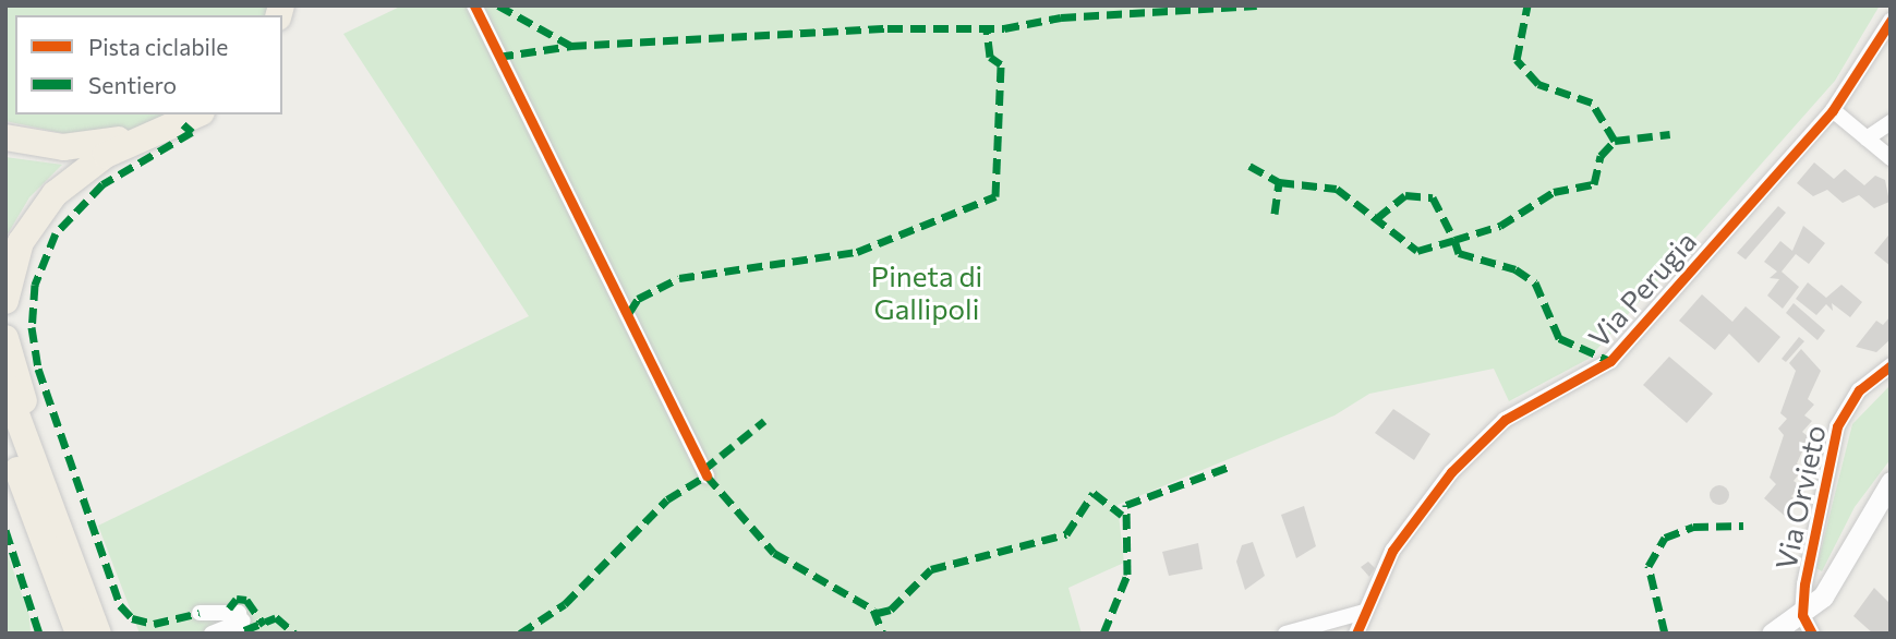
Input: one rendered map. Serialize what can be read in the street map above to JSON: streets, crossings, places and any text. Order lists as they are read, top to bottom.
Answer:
{
  "streets": {
    "street": ["Via Perugia", "Via Orvieto"]
  },
  "parks": ["Pineta di Gallipoli"],
  "legend": ["Pista ciclabile", "Sentiero"]
}
